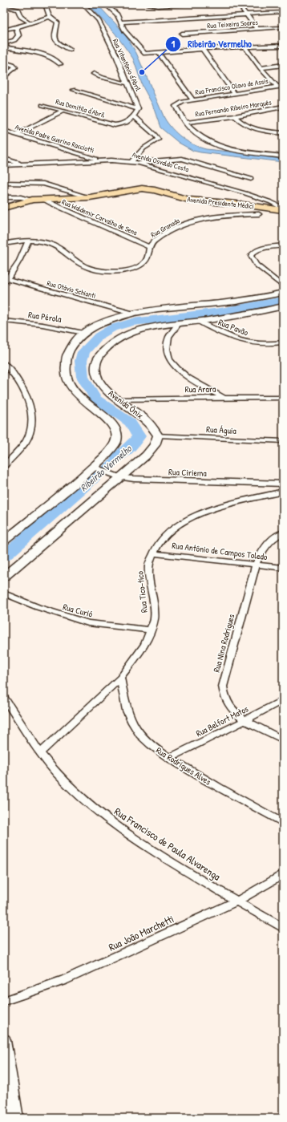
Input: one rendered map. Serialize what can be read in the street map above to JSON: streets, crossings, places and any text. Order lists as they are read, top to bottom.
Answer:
{
  "streets": {
    "main road": ["Avenida Presidente Médici", "Avenida Ônix"],
    "street": [
      "Rua Teixeira Soares",
      "Rua Vitantônio d'Abril",
      "Rua Francisco Olavo de Assis",
      "Rua Domitila d'Abril",
      "Rua Fernando Ribeiro Marquês",
      "Avenida Padre Guerino Racciotti",
      "Avenida Osvaldo Costa",
      "Rua Waldemir Carvalho de Sena",
      "Rua Granada",
      "Rua Otávio Schianti",
      "Rua Pérola",
      "Rua Pavão",
      "Rua Arara",
      "Rua Águia",
      "Rua Ciriema",
      "Rua Antônio de Campos Toledo",
      "Rua Tico-tico",
      "Rua Curió",
      "Rua Nina Rodrigues",
      "Rua Belfort Matos",
      "Rua Rodrigues Alves",
      "Rua Francisco de Paula Alvarenga",
      "Rua João Marchetti"
    ]
  },
  "crossings": [
    ["Rua Francisco Olavo de Assis", "Rua Fernando Ribeiro Marquês"],
    ["Avenida Padre Guerino Racciotti", "Avenida Osvaldo Costa"],
    ["Avenida Osvaldo Costa", "Avenida Presidente Médici"],
    ["Avenida Presidente Médici", "Rua Waldemir Carvalho de Sena"],
    ["Rua Waldemir Carvalho de Sena", "Rua Granada"],
    ["Rua Pavão", "Avenida Ônix"],
    ["Rua Arara", "Avenida Ônix"],
    ["Avenida Ônix", "Rua Águia"],
    ["Rua Antônio de Campos Toledo", "Rua Tico-tico"],
    ["Rua Antônio de Campos Toledo", "Rua Nina Rodrigues"],
    ["Rua Tico-tico", "Rua Curió"],
    ["Rua Tico-tico", "Rua Rodrigues Alves"],
    ["Rua Tico-tico", "Rua Francisco de Paula Alvarenga"],
    ["Rua Nina Rodrigues", "Rua Belfort Matos"],
    ["Rua Belfort Matos", "Rua Rodrigues Alves"],
    ["Rua Francisco de Paula Alvarenga", "Rua João Marchetti"]
  ],
  "water": ["Ribeirão Vermelho"],
  "places": ["Ribeirão Vermelho"]
}
